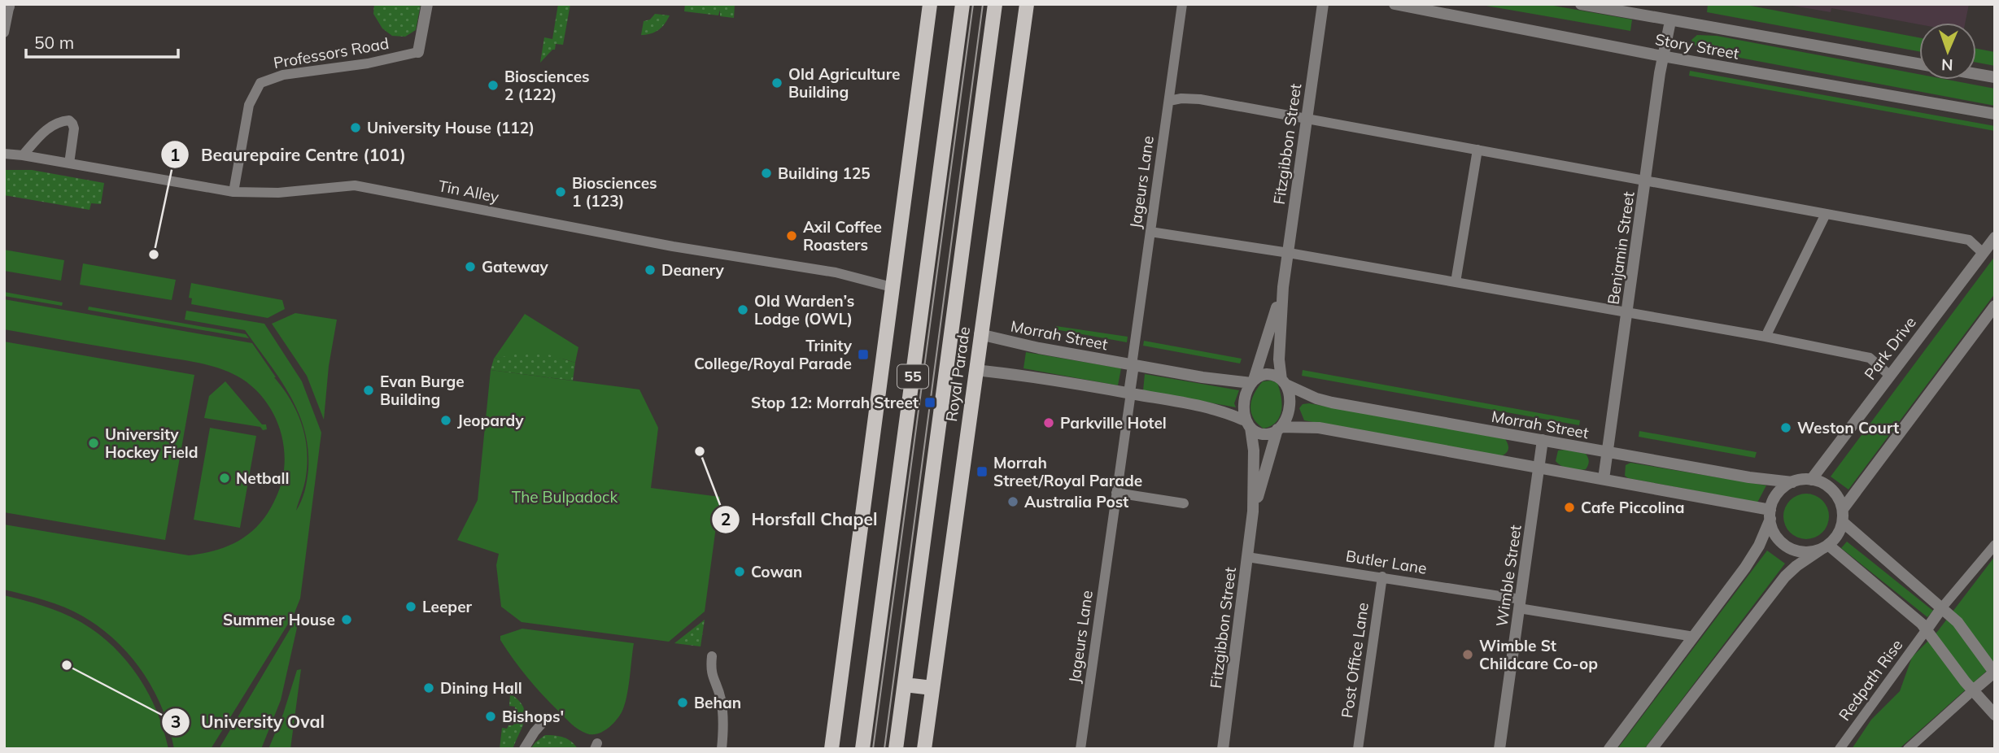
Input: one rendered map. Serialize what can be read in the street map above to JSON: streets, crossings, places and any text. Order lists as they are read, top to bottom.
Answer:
{
  "streets": {
    "main road": ["Royal Parade", "55"],
    "street": [
      "Story Street",
      "Fitzgibbon Street",
      "Benjamin Street",
      "Morrah Street",
      "Park Drive",
      "Wimble Street"
    ],
    "lane": [
      "Professors Road",
      "Jageurs Lane",
      "Tin Alley",
      "Butler Lane",
      "Post Office Lane",
      "Redpath Rise"
    ]
  },
  "crossings": [
    ["Story Street", "Benjamin Street"],
    ["Professors Road", "Tin Alley"],
    ["Fitzgibbon Street", "Morrah Street"],
    ["Fitzgibbon Street", "Butler Lane"],
    ["Jageurs Lane", "Morrah Street"],
    ["Tin Alley", "55"],
    ["Benjamin Street", "Morrah Street"],
    ["Morrah Street", "Park Drive"],
    ["Morrah Street", "Royal Parade"],
    ["Morrah Street", "Wimble Street"],
    ["Butler Lane", "Wimble Street"],
    ["Butler Lane", "Post Office Lane"]
  ],
  "parks": ["The Bulpadock"],
  "places": {
    "other": [
      "Old Agriculture Building",
      "Biosciences 2 (122)",
      "University House (112)",
      "Building 125",
      "Biosciences 1 (123)",
      "Axil Coffee Roasters",
      "Beaurepaire Centre (101)",
      "Gateway",
      "Deanery",
      "Old Warden’s Lodge (OWL)",
      "Evan Burge Building",
      "Jeopardy",
      "Parkville Hotel",
      "Weston Court",
      "University Hockey Field",
      "Horsfall Chapel",
      "Netball",
      "Australia Post",
      "Cafe Piccolina",
      "Cowan",
      "Leeper",
      "Summer House",
      "Wimble St Childcare Co-op",
      "University Oval",
      "Dining Hall",
      "Behan",
      "Bishops'"
    ],
    "transit": ["Trinity College/Royal Parade", "Stop 12: Morrah Street", "Morrah Street/Royal Parade"]
  },
  "scale_bar": "50 m",
  "north": "bottom"
}
